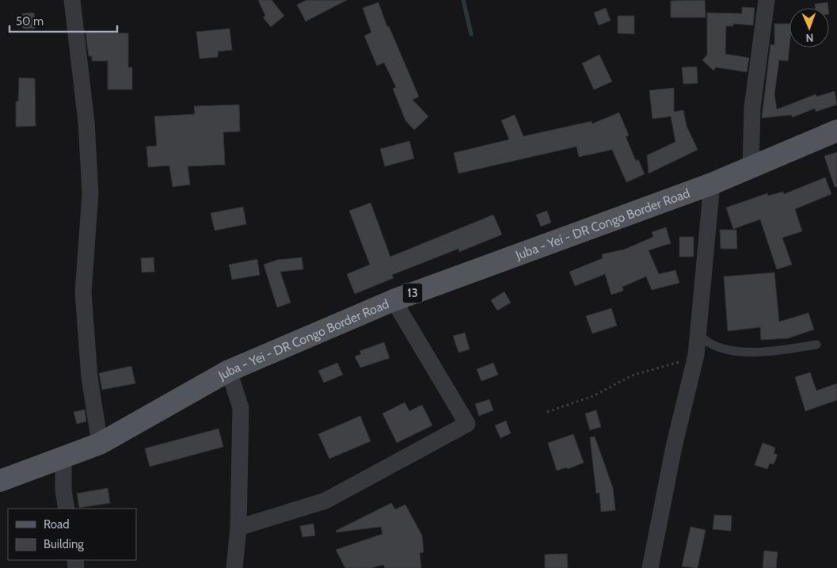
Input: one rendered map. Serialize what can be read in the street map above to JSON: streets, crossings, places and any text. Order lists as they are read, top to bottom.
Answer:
{
  "streets": {
    "main road": ["Juba - Yei - DR Congo Border Road", "13"]
  },
  "legend": ["Road", "Building"],
  "scale_bar": "50 m",
  "north": "bottom"
}
